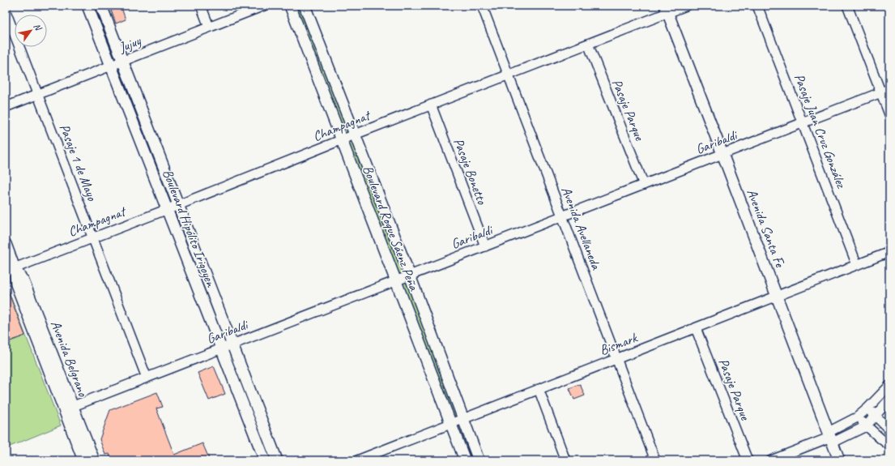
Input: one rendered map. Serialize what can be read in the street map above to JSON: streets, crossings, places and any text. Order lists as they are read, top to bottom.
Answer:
{
  "streets": {
    "street": [
      "Jujuy",
      "Pasaje Parque",
      "Champagnat",
      "Pasaje Juan Cruz González",
      "Garibaldi",
      "Pasaje 1 de Mayo",
      "Pasaje Bonetto",
      "Boulevard Hipólito Irigoyen",
      "Boulevard Roque Sáenz Peña",
      "Avenida Avellaneda",
      "Avenida Santa Fe",
      "Bismark",
      "Avenida Belgrano"
    ]
  },
  "crossings": [
    ["Jujuy", "Pasaje 1 de Mayo"],
    ["Jujuy", "Boulevard Hipólito Irigoyen"],
    ["Pasaje Parque", "Champagnat"],
    ["Pasaje Parque", "Garibaldi"],
    ["Pasaje Parque", "Bismark"],
    ["Champagnat", "Pasaje 1 de Mayo"],
    ["Champagnat", "Pasaje Bonetto"],
    ["Champagnat", "Boulevard Hipólito Irigoyen"],
    ["Champagnat", "Boulevard Roque Sáenz Peña"],
    ["Champagnat", "Avenida Avellaneda"],
    ["Champagnat", "Avenida Santa Fe"],
    ["Champagnat", "Avenida Belgrano"],
    ["Pasaje Juan Cruz González", "Garibaldi"],
    ["Pasaje Juan Cruz González", "Bismark"],
    ["Garibaldi", "Pasaje 1 de Mayo"],
    ["Garibaldi", "Pasaje Bonetto"],
    ["Garibaldi", "Boulevard Hipólito Irigoyen"],
    ["Garibaldi", "Boulevard Roque Sáenz Peña"],
    ["Garibaldi", "Avenida Avellaneda"],
    ["Garibaldi", "Avenida Santa Fe"],
    ["Garibaldi", "Avenida Belgrano"],
    ["Boulevard Roque Sáenz Peña", "Bismark"],
    ["Avenida Avellaneda", "Bismark"],
    ["Avenida Santa Fe", "Bismark"]
  ],
  "north": "top right"
}
